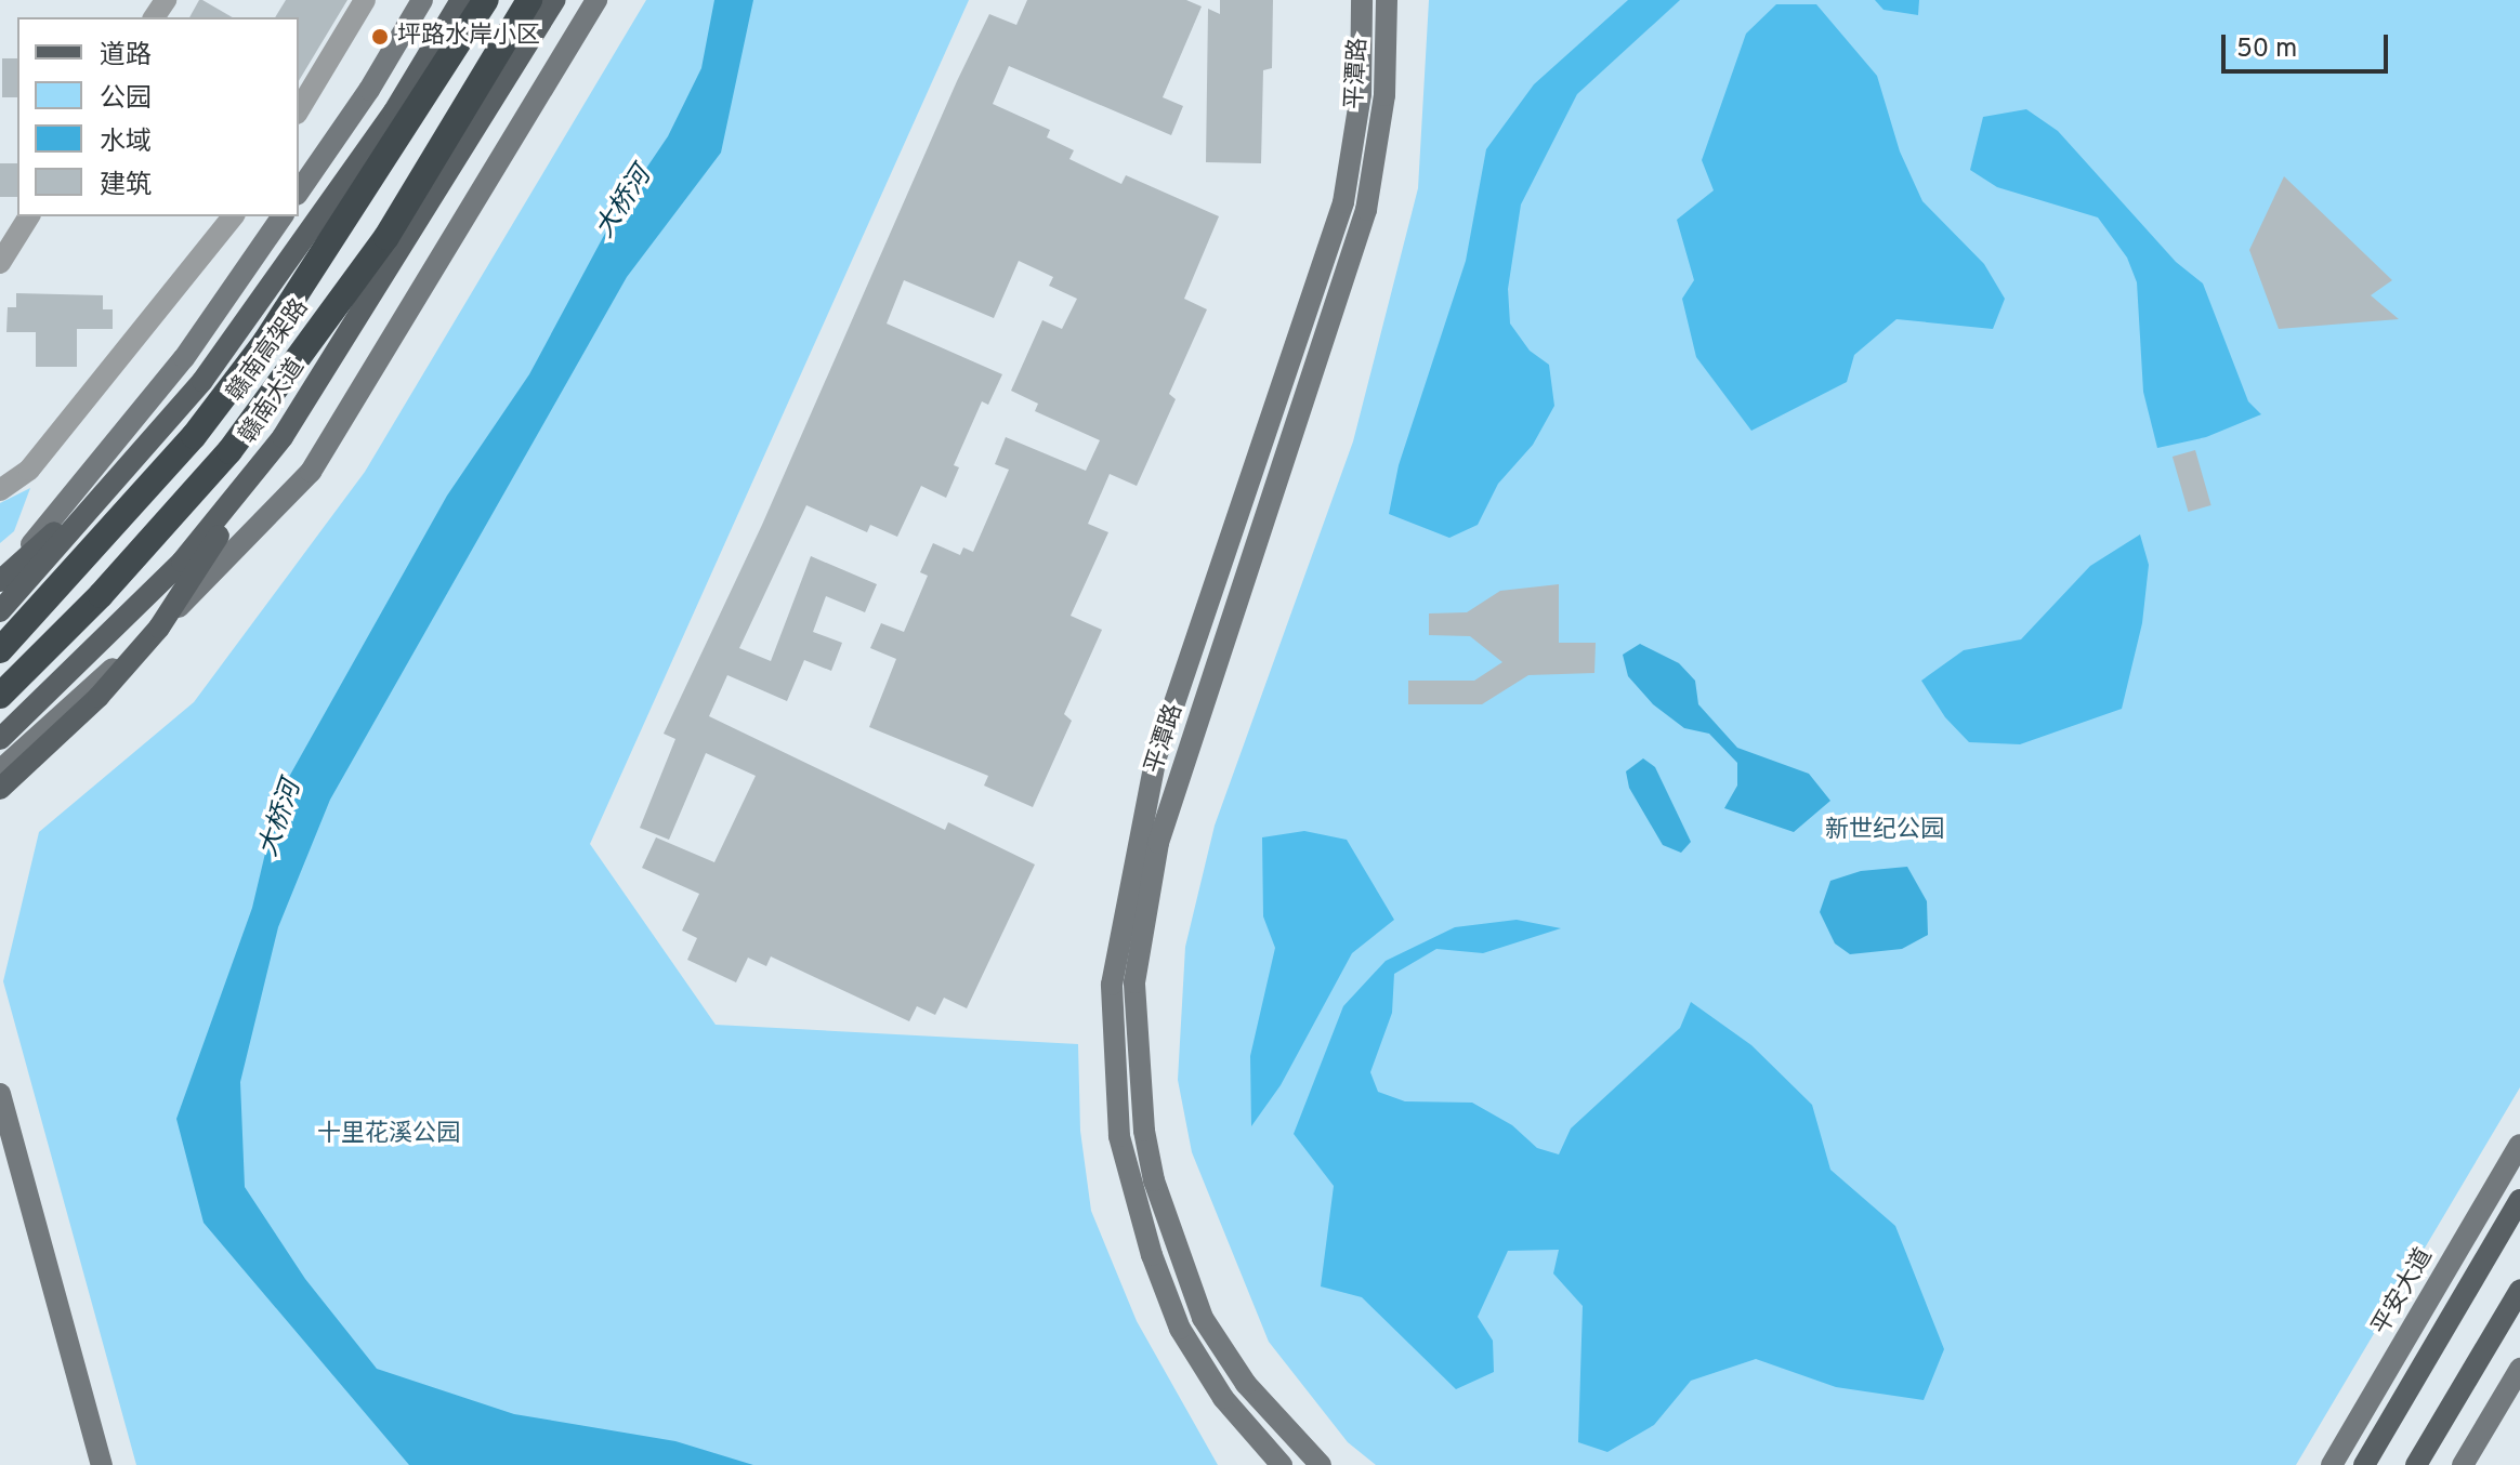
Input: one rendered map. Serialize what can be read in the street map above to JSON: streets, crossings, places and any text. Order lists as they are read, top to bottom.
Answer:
{
  "streets": {
    "highway": ["赣南高架路"],
    "main road": ["平潭路", "赣南大道", "平安大道"]
  },
  "water": ["大桥河"],
  "parks": ["新世纪公园", "十里花溪公园"],
  "places": ["坪路水岸小区"],
  "legend": [
    "道路",
    "公园",
    "水域",
    "建筑"
  ],
  "scale_bar": "50 m"
}
